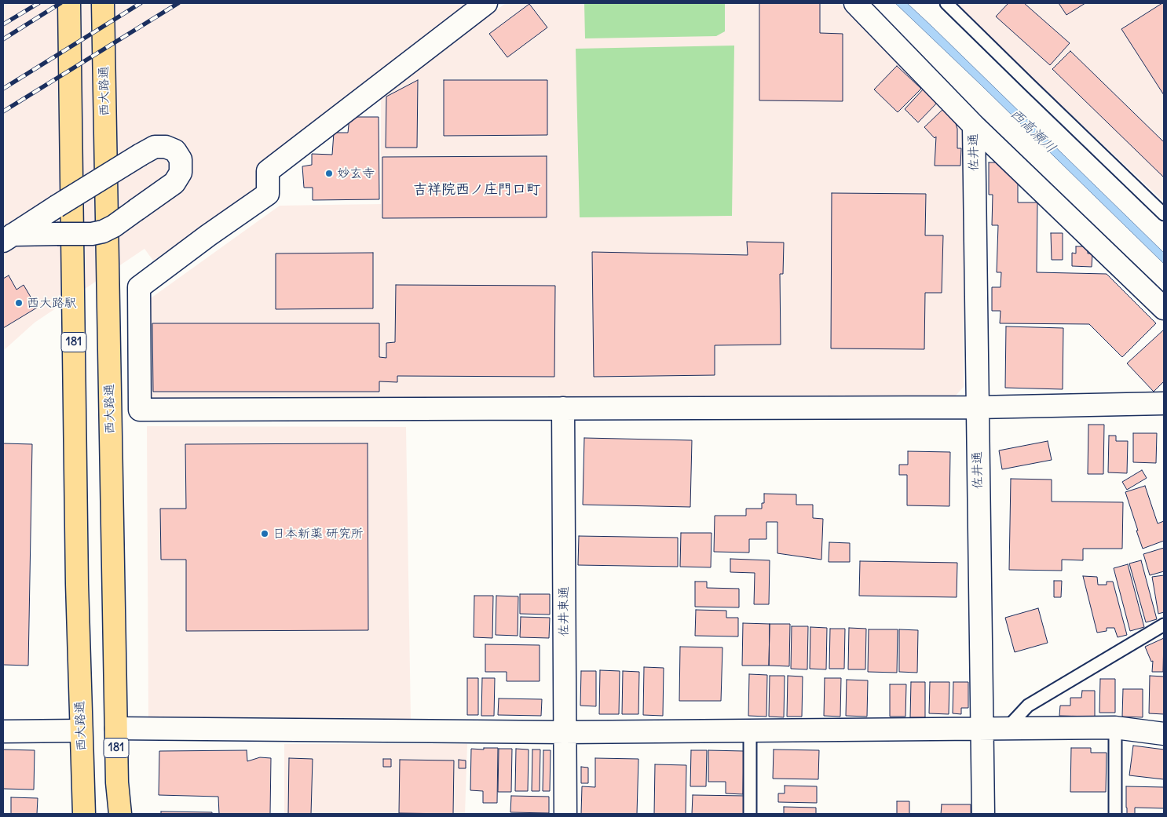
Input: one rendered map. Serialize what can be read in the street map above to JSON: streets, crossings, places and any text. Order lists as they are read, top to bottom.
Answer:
{
  "streets": {
    "main road": ["西大路通", "181"],
    "street": ["佐井通", "佐井東通"]
  },
  "districts": ["吉祥院西ノ庄門口町"],
  "water": ["西高瀬川"],
  "places": ["妙玄寺", "西大路駅", "日本新薬 研究所"]
}
